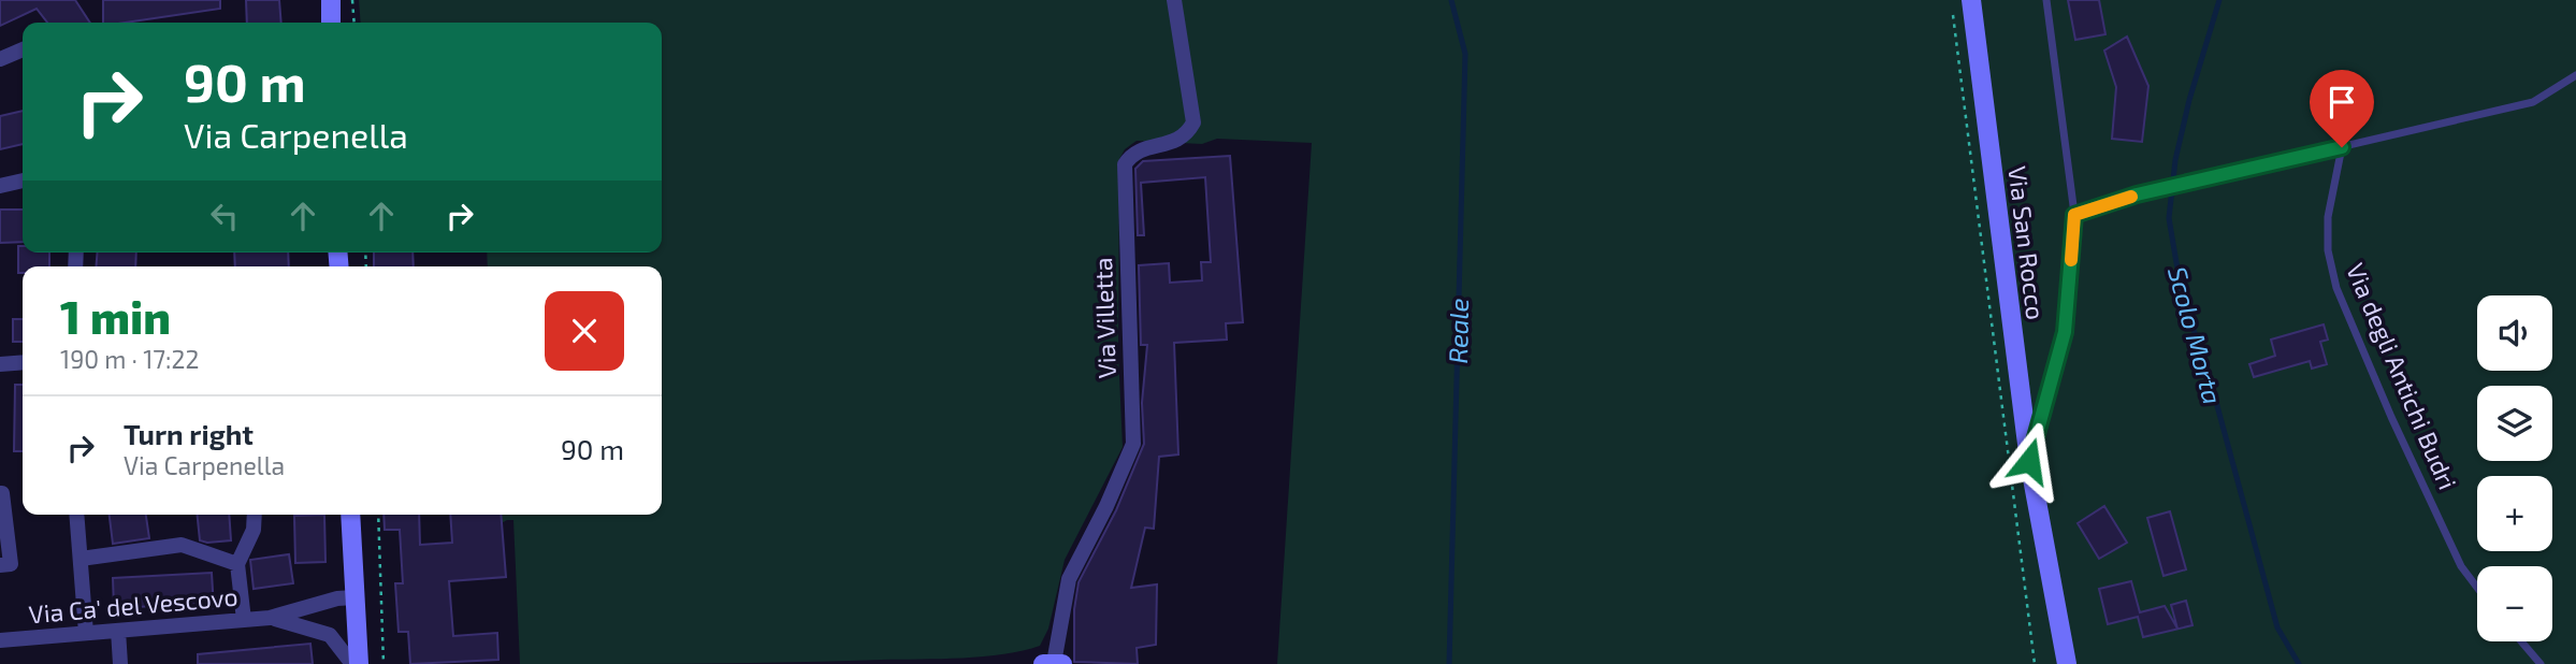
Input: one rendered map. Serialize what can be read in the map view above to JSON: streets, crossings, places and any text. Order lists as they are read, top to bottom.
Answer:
{
  "streets": {
    "main road": ["Via San Rocco"],
    "street": ["Via Villetta", "Via Ca' del Vescovo"],
    "lane": ["Via degli Antichi Budri"]
  },
  "water": ["Reale", "Scolo Morta"],
  "page": {
    "turn": ["90 m", "Via Carpenella"],
    "heading": ["1 min", "190 m · 17:22"],
    "map_buttons": ["+", "−"],
    "list": [
      {
        "name": "Turn right",
        "note": "Via Carpenella",
        "value": "90 m"
      }
    ]
  }
}
